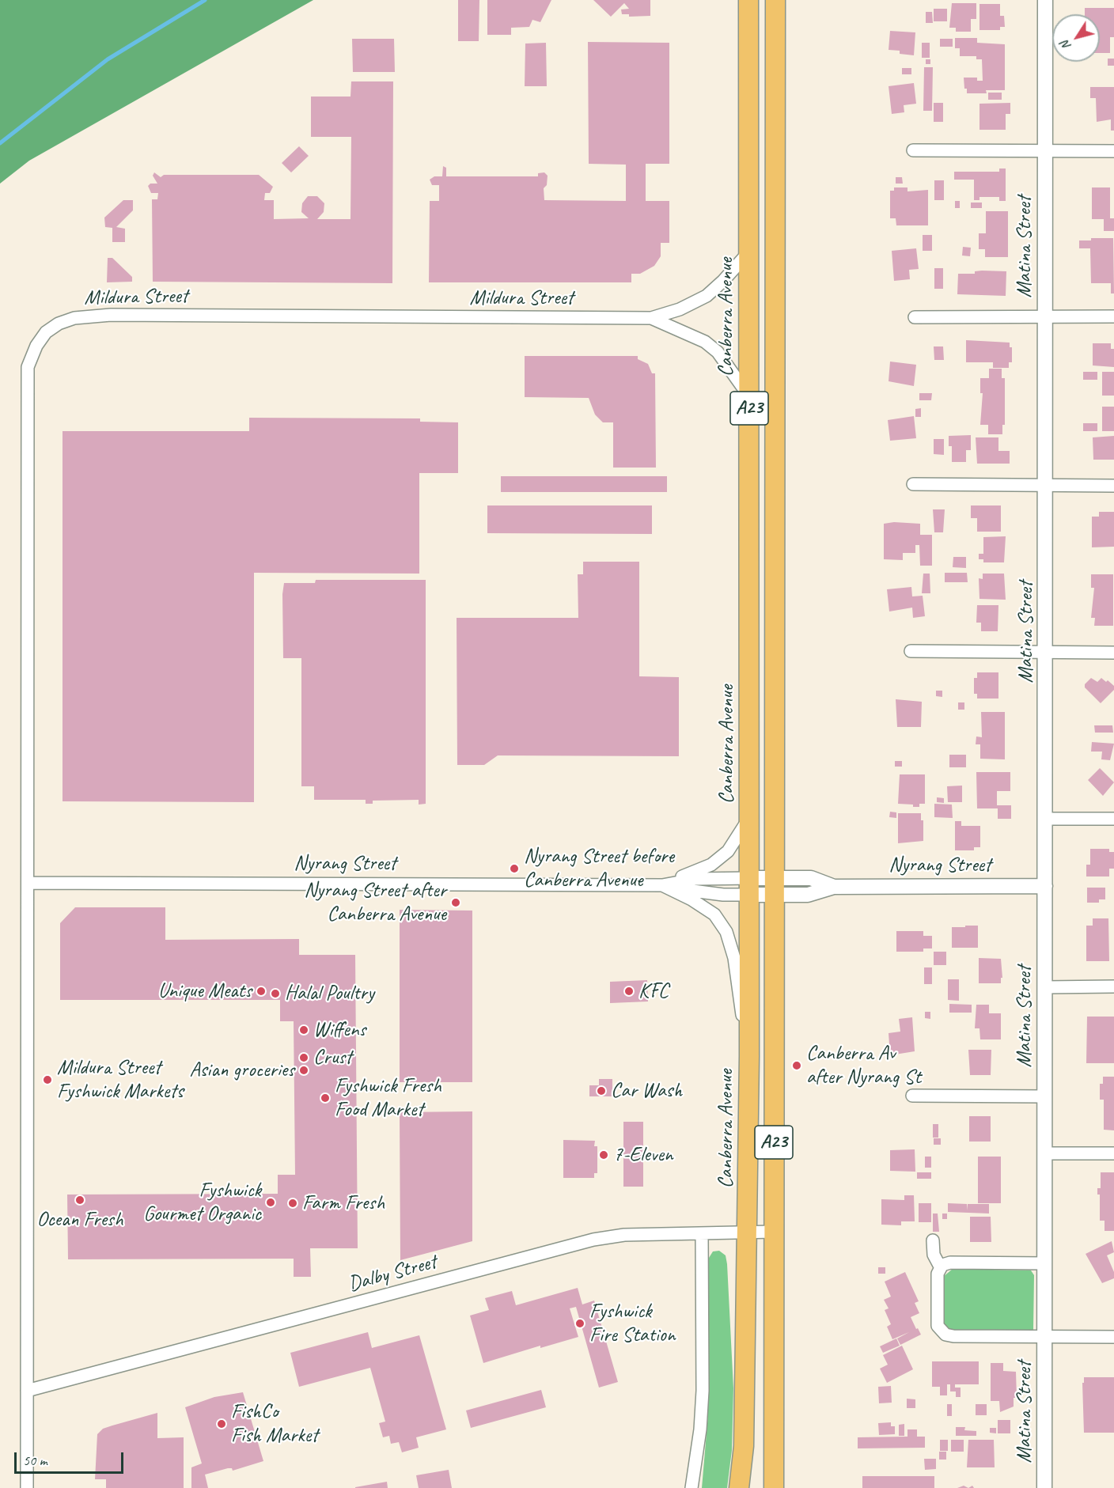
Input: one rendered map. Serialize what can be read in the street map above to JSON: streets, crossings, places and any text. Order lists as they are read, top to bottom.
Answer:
{
  "streets": {
    "highway": ["Canberra Avenue", "A23"],
    "street": [
      "Matina Street",
      "Mildura Street",
      "Nyrang Street",
      "Dalby Street"
    ]
  },
  "crossings": [
    ["Matina Street", "Nyrang Street"],
    ["Mildura Street", "Canberra Avenue"],
    ["Mildura Street", "Nyrang Street"],
    ["Mildura Street", "Dalby Street"],
    ["Canberra Avenue", "Nyrang Street"],
    ["Canberra Avenue", "Dalby Street"],
    ["A23", "Nyrang Street"],
    ["A23", "Dalby Street"]
  ],
  "places": [
    "Nyrang Street before Canberra Avenue",
    "Nyrang Street after Canberra Avenue",
    "Unique Meats",
    "KFC",
    "Halal Poultry",
    "Wiffens",
    "Crust",
    "Canberra Av after Nyrang St",
    "Asian groceries",
    "Mildura Street Fyshwick Markets",
    "Car Wash",
    "Fyshwick Fresh Food Market",
    "7-Eleven",
    "Ocean Fresh",
    "Fyshwick Gourmet Organic",
    "Farm Fresh",
    "Fyshwick Fire Station",
    "FishCo Fish Market"
  ],
  "scale_bar": "50 m",
  "north": "bottom left"
}
